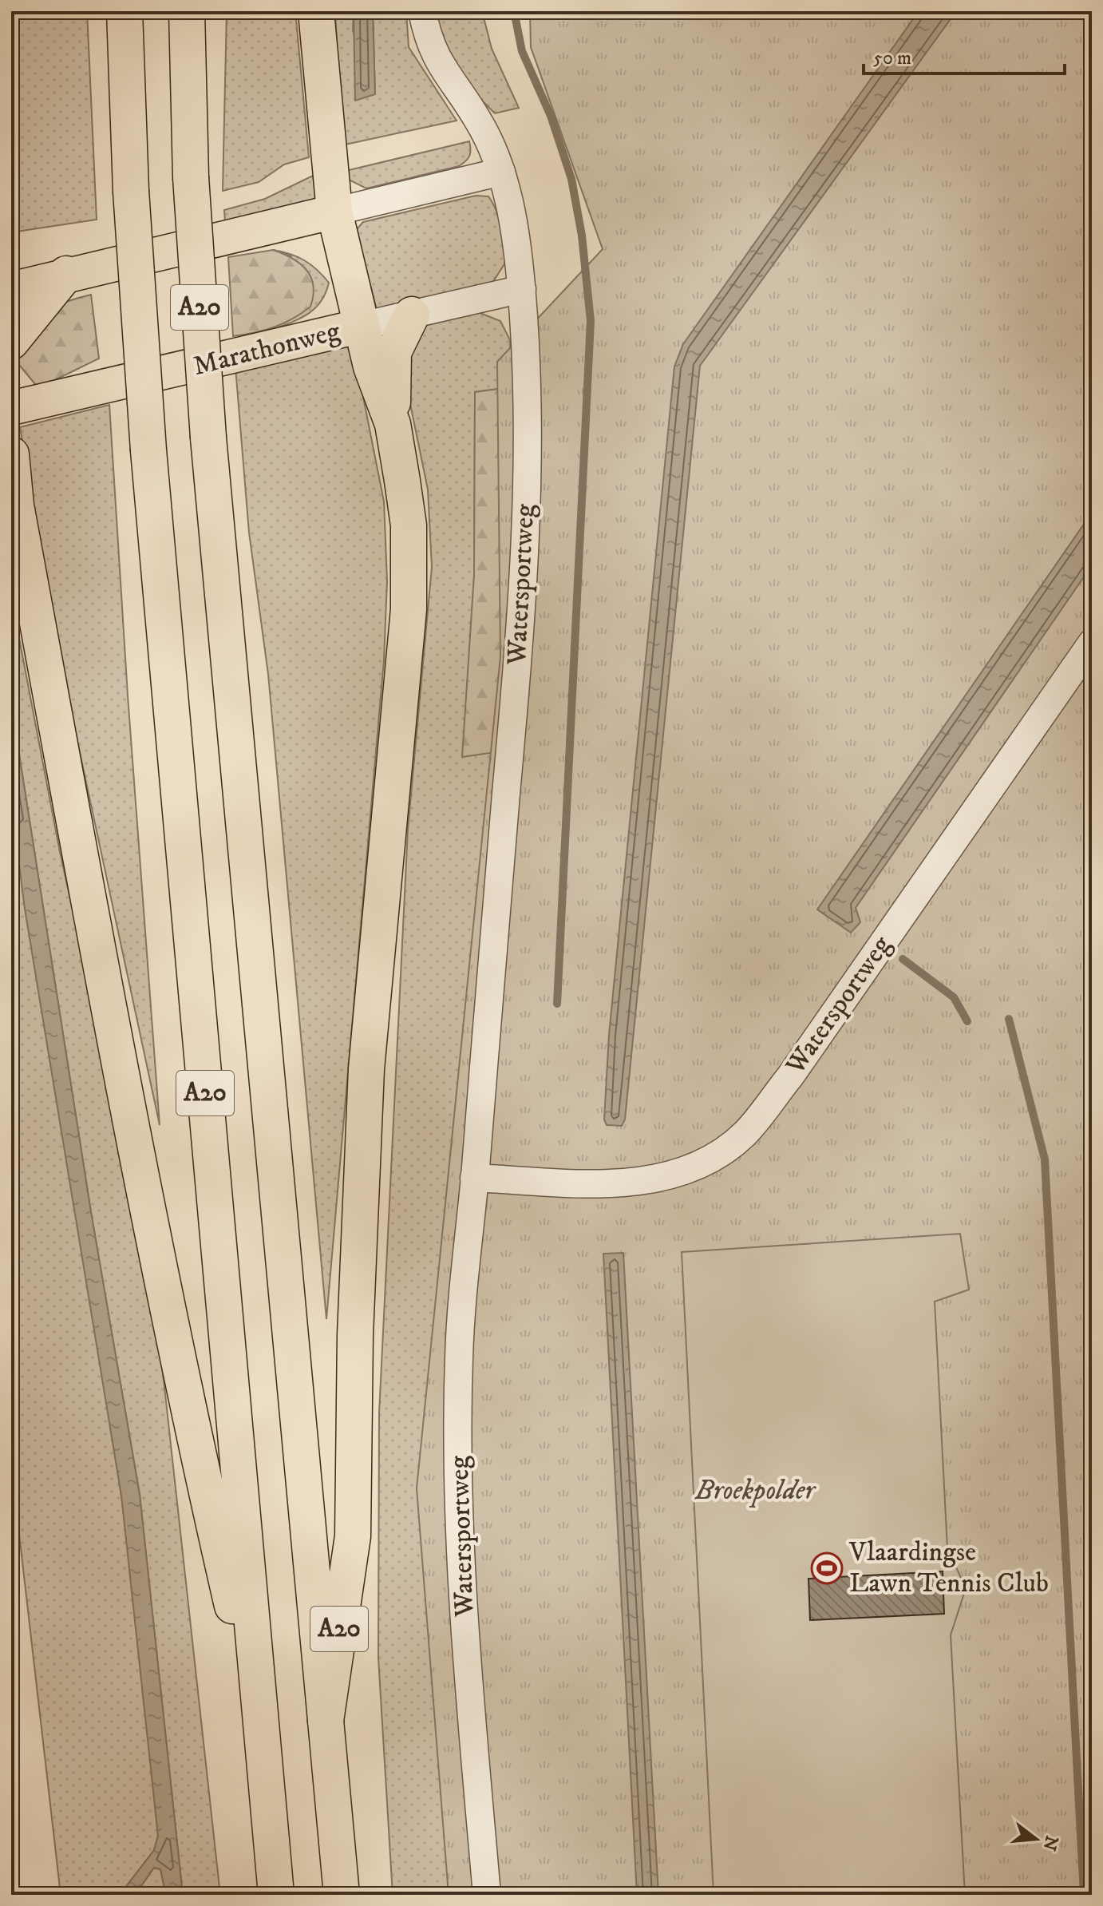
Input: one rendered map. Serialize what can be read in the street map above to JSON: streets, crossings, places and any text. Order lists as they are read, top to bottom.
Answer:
{
  "streets": {
    "highway": ["A20"],
    "main road": ["Marathonweg"],
    "street": ["Watersportweg"]
  },
  "crossings": [
    ["A20", "Marathonweg"],
    ["Marathonweg", "Watersportweg"]
  ],
  "parks": ["Broekpolder"],
  "places": {
    "sports": ["Vlaardingse Lawn Tennis Club"]
  },
  "scale_bar": "50 m",
  "north": "right"
}
